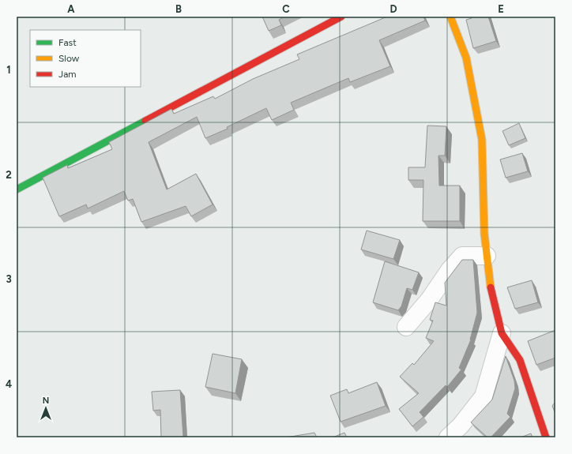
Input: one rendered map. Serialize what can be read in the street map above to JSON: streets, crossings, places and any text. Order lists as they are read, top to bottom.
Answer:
{
  "legend": ["Fast", "Slow", "Jam"],
  "north": "top",
  "grid": {
    "columns": [
      "A",
      "B",
      "C",
      "D",
      "E"
    ],
    "rows": [
      "1",
      "2",
      "3",
      "4"
    ]
  }
}
